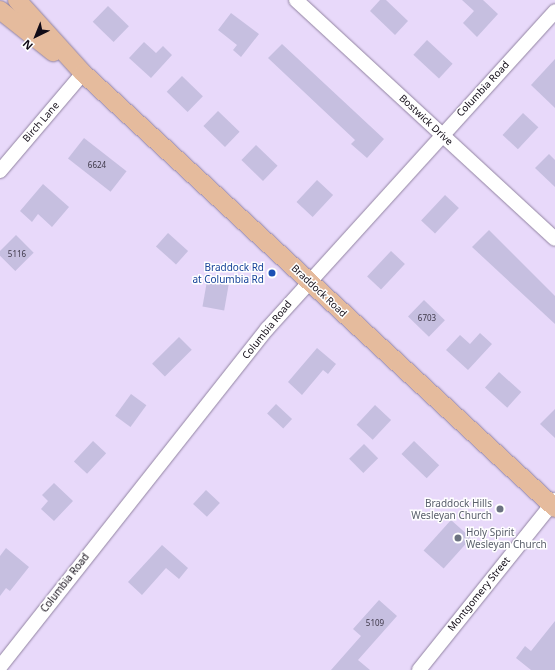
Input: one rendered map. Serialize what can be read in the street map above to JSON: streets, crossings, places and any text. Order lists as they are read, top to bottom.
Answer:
{
  "streets": {
    "main road": ["Braddock Road"],
    "street": [
      "Columbia Road",
      "Bostwick Drive",
      "Birch Lane",
      "Montgomery Street"
    ]
  },
  "crossings": [
    ["Columbia Road", "Bostwick Drive"],
    ["Columbia Road", "Braddock Road"],
    ["Birch Lane", "Braddock Road"],
    ["Braddock Road", "Montgomery Street"]
  ],
  "places": ["Braddock Rd at Columbia Rd", "Braddock Hills Wesleyan Church", "Holy Spirit Wesleyan Church"],
  "house_numbers": [
    "6624",
    "5116",
    "6703",
    "5109"
  ],
  "north": "bottom left"
}
